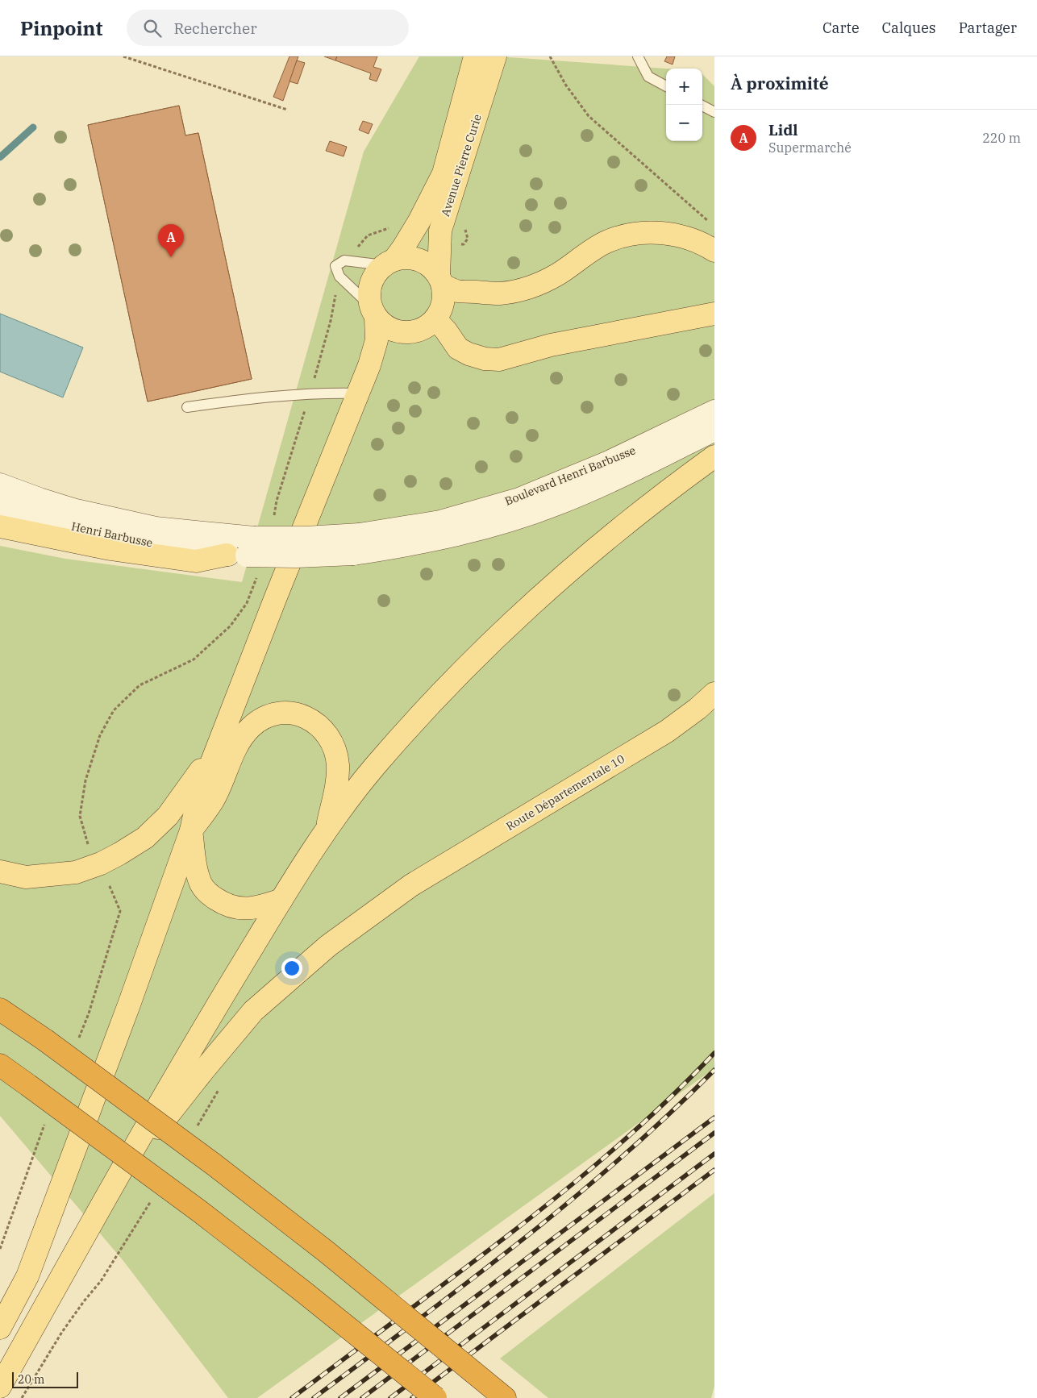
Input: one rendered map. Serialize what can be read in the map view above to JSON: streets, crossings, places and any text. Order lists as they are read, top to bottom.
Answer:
{
  "streets": {
    "main road": [
      "Avenue Pierre Curie",
      "Boulevard Henri Barbusse",
      "Henri Barbusse",
      "Route Départementale 10"
    ]
  },
  "crossings": [
    ["Boulevard Henri Barbusse", "Henri Barbusse"]
  ],
  "scale_bar": "20 m",
  "page": {
    "header": "Pinpoint",
    "search": "Rechercher",
    "nav": ["Carte", "Calques", "Partager"],
    "heading": "À proximité",
    "map_buttons": ["+", "−"],
    "list": [
      {
        "mark": "A",
        "name": "Lidl",
        "note": "Supermarché",
        "value": "220 m"
      }
    ],
    "pins": "A",
    "scale": "20 m"
  }
}
